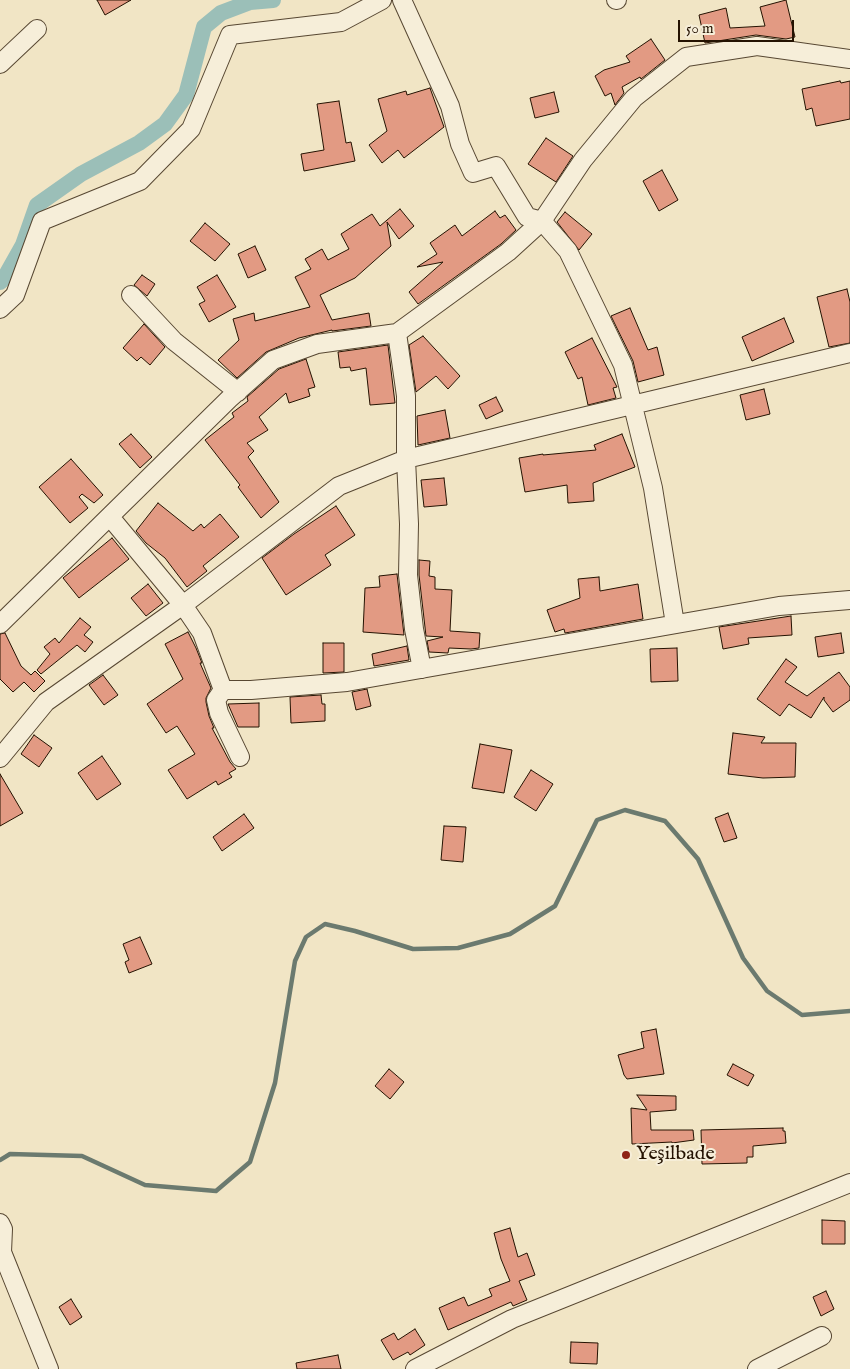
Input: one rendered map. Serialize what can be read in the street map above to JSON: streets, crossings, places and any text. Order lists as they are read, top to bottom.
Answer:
{
  "places": ["Yeşilbade"],
  "scale_bar": "50 m"
}
